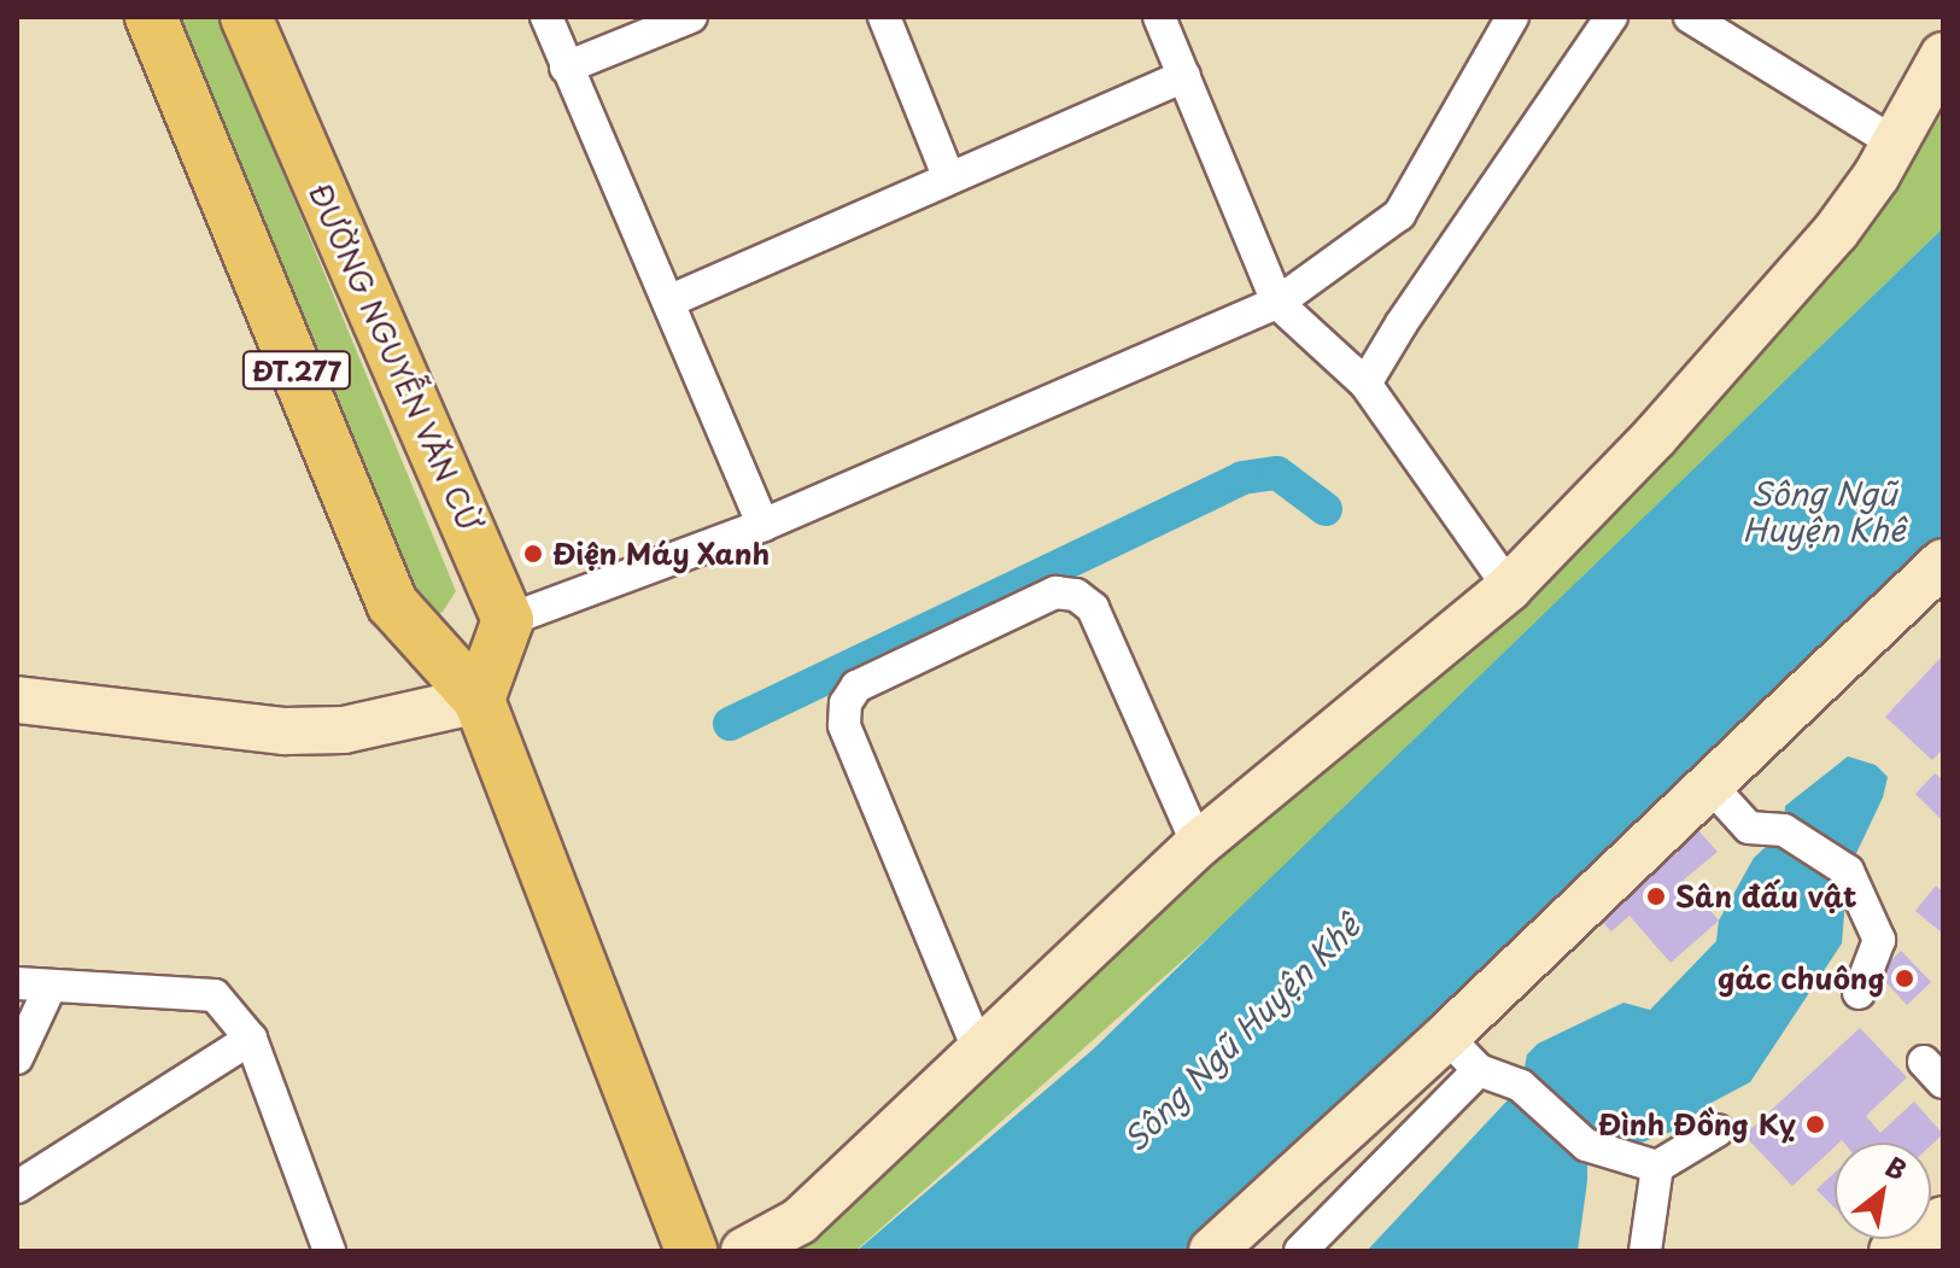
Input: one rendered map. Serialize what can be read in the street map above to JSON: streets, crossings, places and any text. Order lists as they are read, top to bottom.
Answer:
{
  "streets": {
    "main road": ["ĐƯỜNG NGUYỄN VĂN CỪ", "ĐT.277"]
  },
  "water": ["Sông Ngũ Huyện Khê"],
  "places": [
    "Điện Máy Xanh",
    "Sân đấu vật",
    "gác chuông",
    "Đình Đồng Kỵ"
  ],
  "north": "top right"
}
